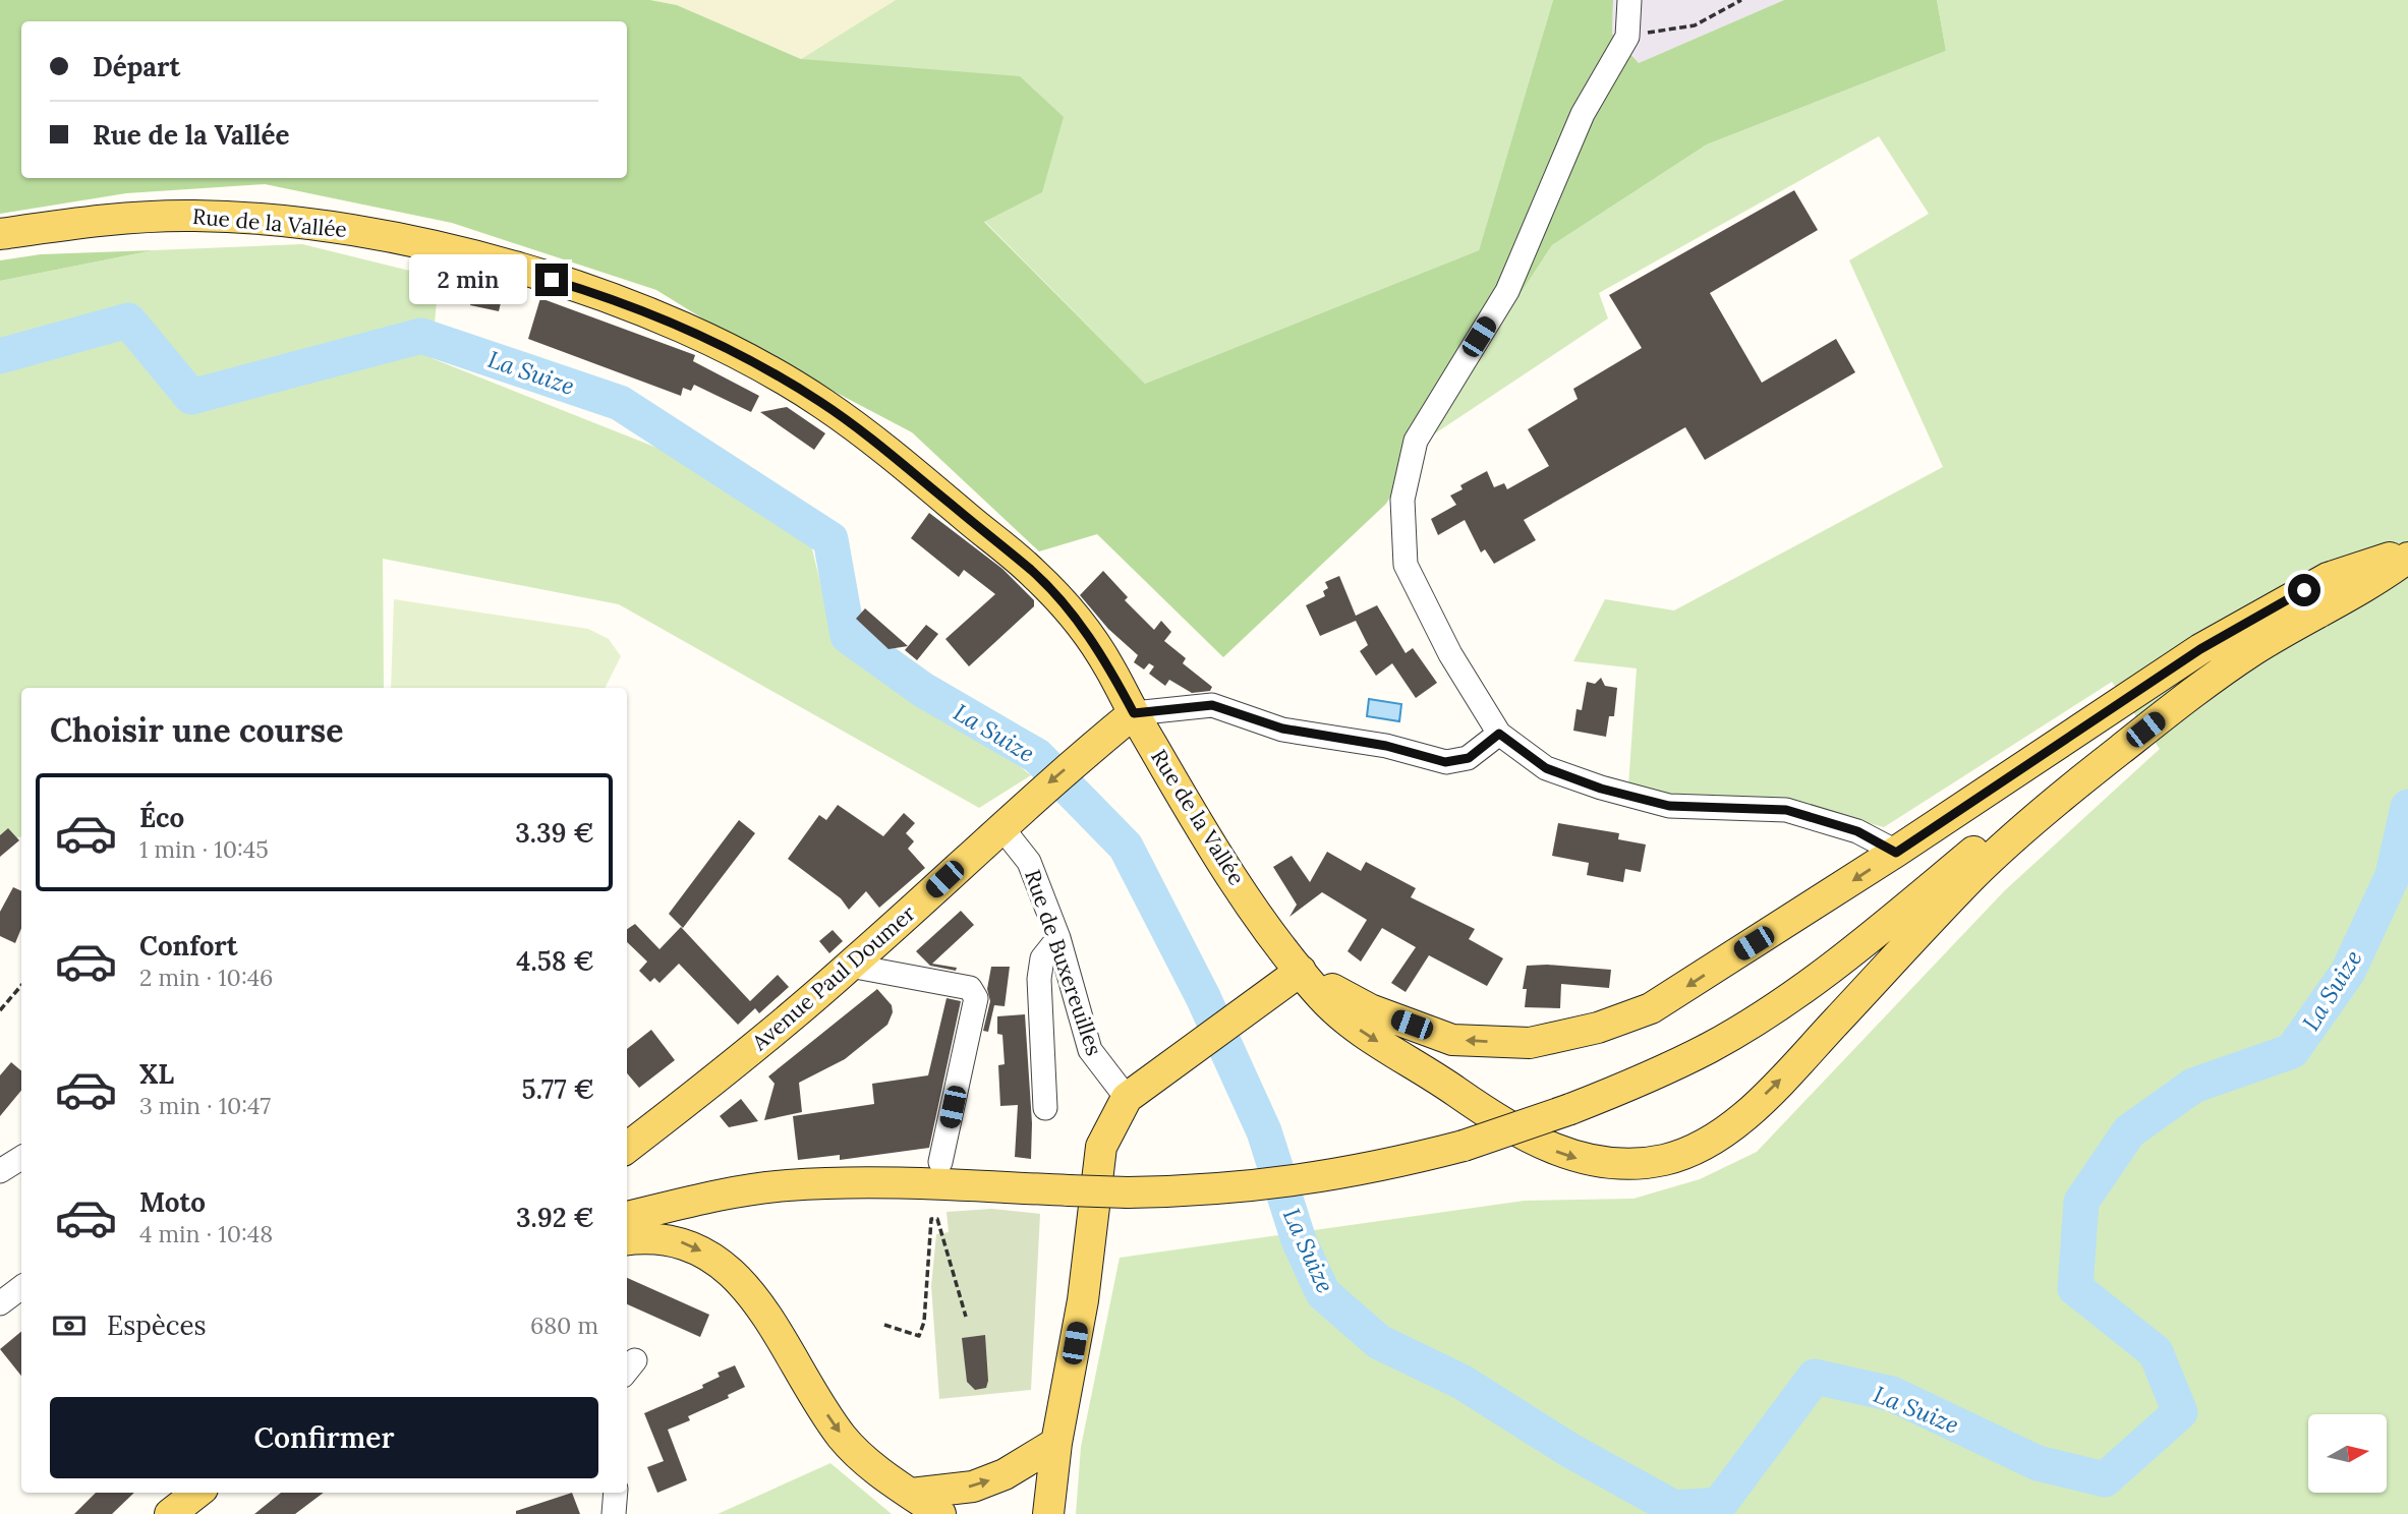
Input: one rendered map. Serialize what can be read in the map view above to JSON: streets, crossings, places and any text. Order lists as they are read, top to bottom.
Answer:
{
  "streets": {
    "main road": ["Rue de la Vallée", "Avenue Paul Doumer"],
    "street": ["Rue de Buxereuilles"]
  },
  "crossings": [
    ["Rue de la Vallée", "Avenue Paul Doumer"],
    ["Rue de Buxereuilles", "Avenue Paul Doumer"]
  ],
  "water": ["La Suize"],
  "north": "right",
  "page": {
    "banner": ["Départ", "Rue de la Vallée"],
    "bubble": "2 min",
    "heading": "Choisir une course",
    "list": [
      {
        "name": "Éco",
        "note": "1 min · 10:45",
        "value": "3.39 €"
      },
      {
        "name": "Confort",
        "note": "2 min · 10:46",
        "value": "4.58 €"
      },
      {
        "name": "XL",
        "note": "3 min · 10:47",
        "value": "5.77 €"
      },
      {
        "name": "Moto",
        "note": "4 min · 10:48",
        "value": "3.92 €"
      }
    ],
    "pay": ["Espèces", "680 m"],
    "buttons": "Confirmer"
  }
}
